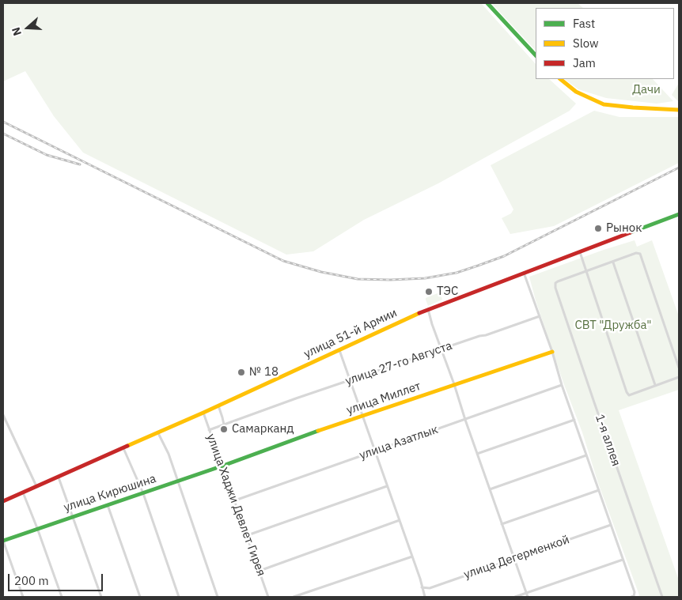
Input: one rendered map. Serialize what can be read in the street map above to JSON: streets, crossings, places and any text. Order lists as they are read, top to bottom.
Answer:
{
  "streets": {
    "main road": ["улица 51-й Армии", "улица Миллет", "улица Кирюшина"],
    "street": [
      "улица 27-го Августа",
      "1-я аллея",
      "улица Азатлык",
      "улица Хаджи Девлет Гирея",
      "улица Дегерменкой"
    ]
  },
  "crossings": [
    ["улица 51-й Армии", "улица Хаджи Девлет Гирея"],
    ["улица 27-го Августа", "улица Хаджи Девлет Гирея"],
    ["улица Миллет", "улица Кирюшина"],
    ["улица Миллет", "улица Хаджи Девлет Гирея"],
    ["улица Азатлык", "улица Хаджи Девлет Гирея"],
    ["улица Кирюшина", "улица Хаджи Девлет Гирея"]
  ],
  "parks": ["Дачи", "СВТ \"Дружба\""],
  "places": [
    "Рынок",
    "ТЭС",
    "№ 18",
    "Самарканд"
  ],
  "legend": ["Fast", "Slow", "Jam"],
  "scale_bar": "200 m",
  "north": "left"
}
